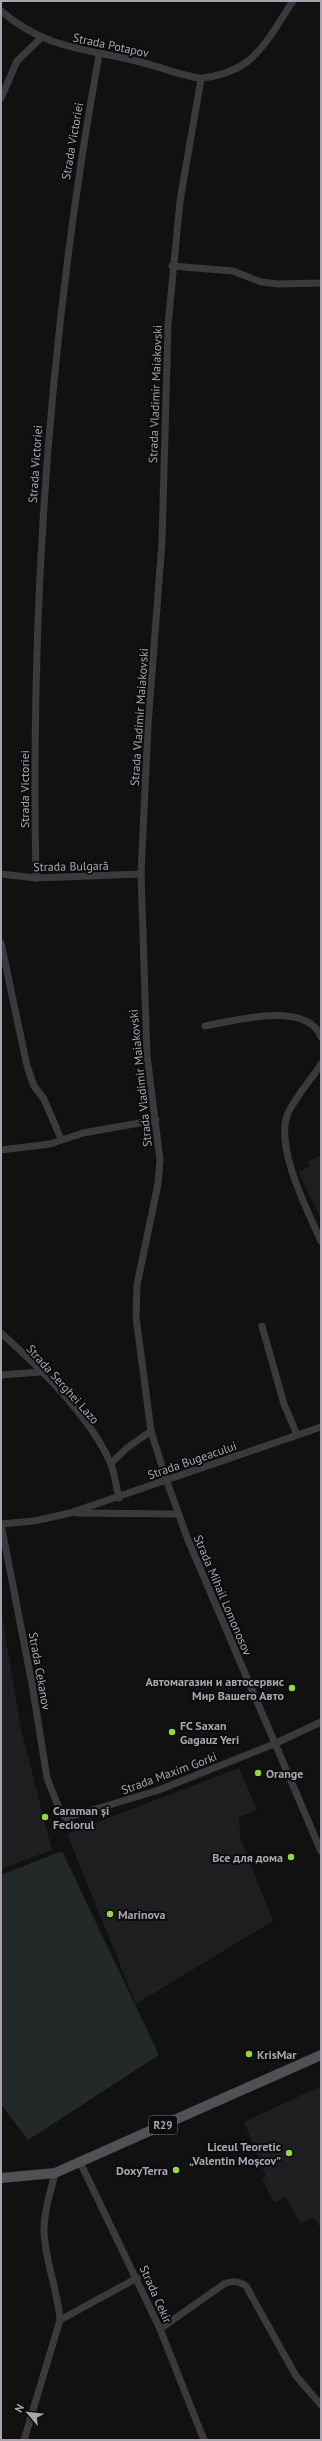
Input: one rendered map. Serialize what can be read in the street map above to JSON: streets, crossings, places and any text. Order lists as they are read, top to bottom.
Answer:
{
  "streets": {
    "main road": ["R29"],
    "street": [
      "Strada Potapov",
      "Strada Victoriei",
      "Strada Vladimir Maiakovski",
      "Strada Bulgară",
      "Strada Serghei Lazo",
      "Strada Bugeacului",
      "Strada Mihail Lomonosov",
      "Strada Cekanov",
      "Strada Maxim Gorki",
      "Strada Cekir"
    ]
  },
  "crossings": [
    ["Strada Potapov", "Strada Victoriei"],
    ["Strada Potapov", "Strada Vladimir Maiakovski"],
    ["Strada Victoriei", "Strada Bulgară"],
    ["Strada Vladimir Maiakovski", "Strada Bulgară"],
    ["Strada Vladimir Maiakovski", "Strada Bugeacului"],
    ["Strada Vladimir Maiakovski", "Strada Mihail Lomonosov"],
    ["Strada Serghei Lazo", "Strada Bugeacului"],
    ["Strada Bugeacului", "Strada Mihail Lomonosov"],
    ["Strada Bugeacului", "Strada Cekanov"],
    ["Strada Mihail Lomonosov", "Strada Maxim Gorki"],
    ["Strada Cekanov", "Strada Maxim Gorki"],
    ["R29", "Strada Cekir"]
  ],
  "places": [
    "Автомагазин и автосервис Мир Вашего Авто",
    "FC Saxan Gagauz Yeri",
    "Orange",
    "Caraman și Feciorul",
    "Все для дома",
    "Marinova",
    "KrisMar",
    "Liceul Teoretic „Valentin Moșcov”",
    "DoxyTerra"
  ],
  "north": "top left"
}
